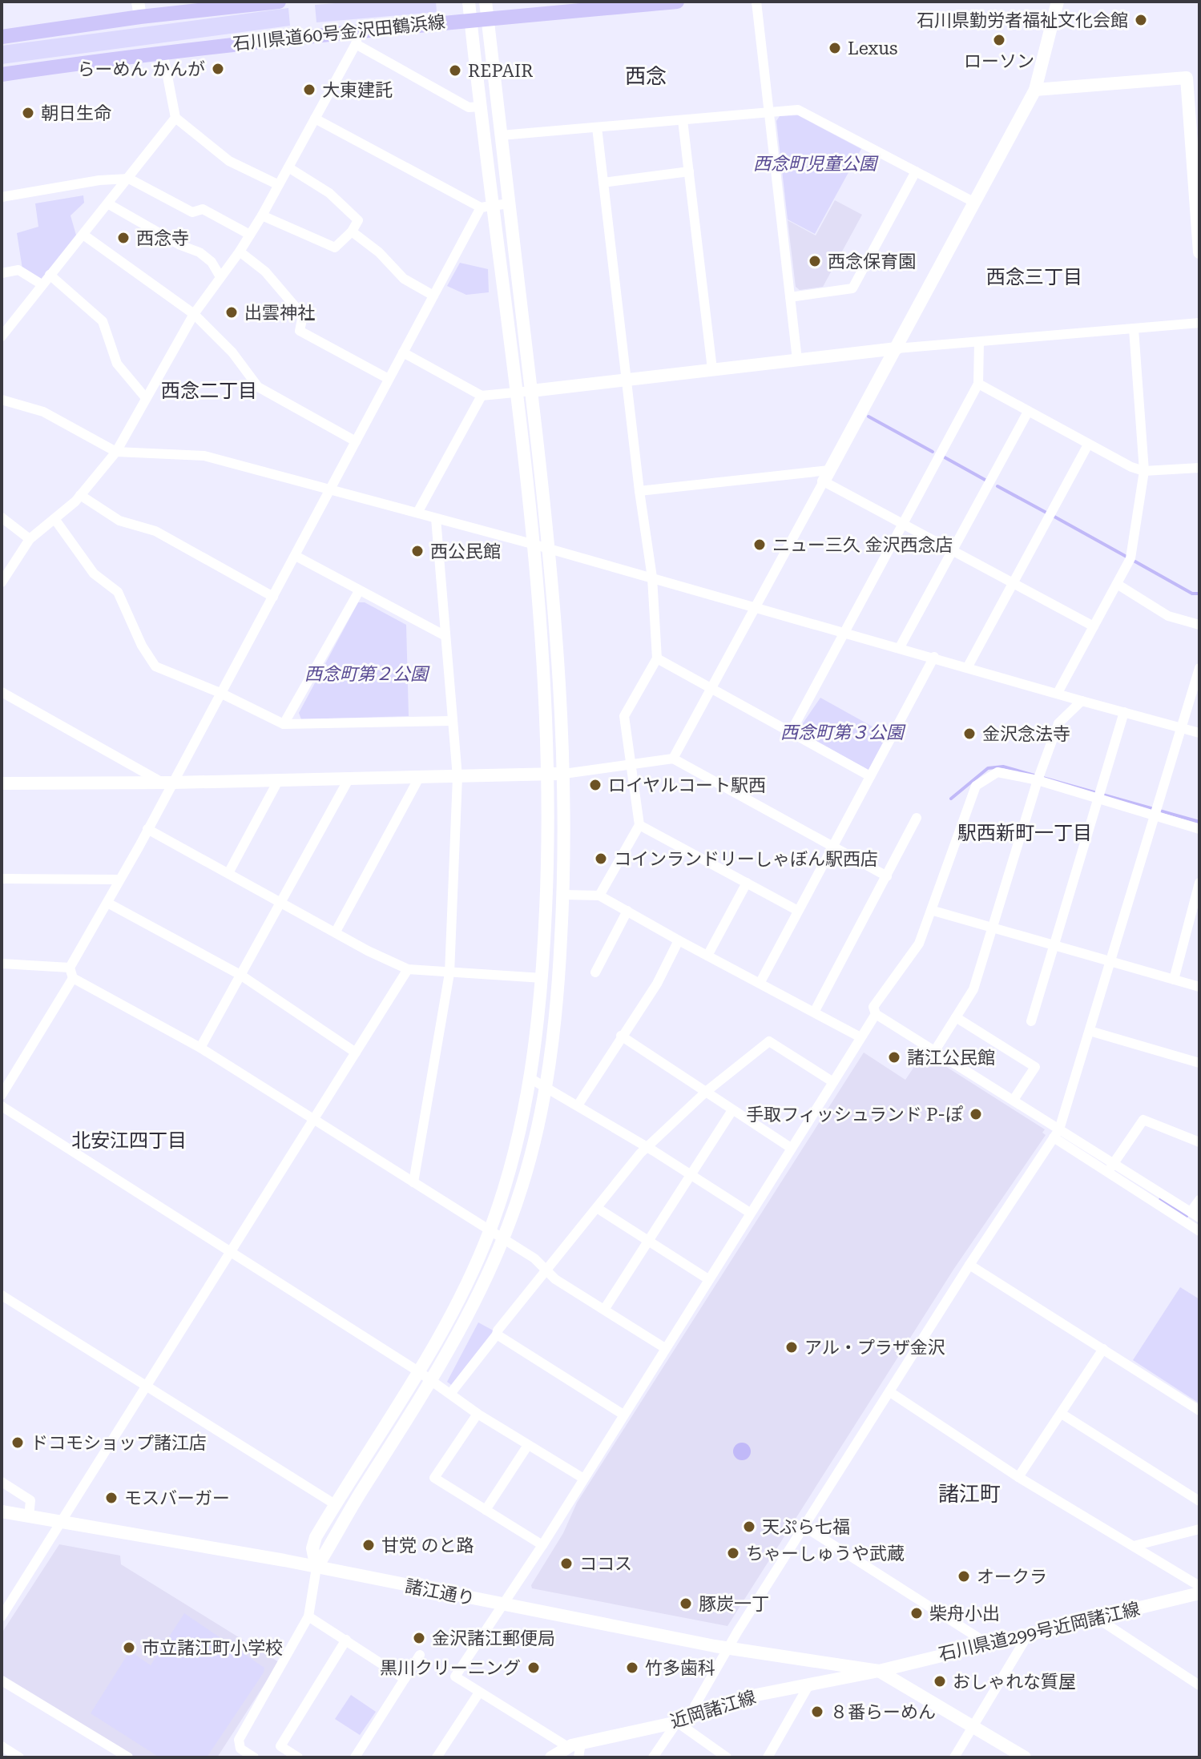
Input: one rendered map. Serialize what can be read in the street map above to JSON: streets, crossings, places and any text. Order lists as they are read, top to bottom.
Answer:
{
  "streets": {
    "main road": ["石川県道60号金沢田鶴浜線"],
    "street": ["諸江通り", "石川県道299号近岡諸江線", "近岡諸江線"]
  },
  "crossings": [
    ["諸江通り", "石川県道299号近岡諸江線"],
    ["諸江通り", "近岡諸江線"],
    ["石川県道299号近岡諸江線", "近岡諸江線"]
  ],
  "districts": [
    "西念",
    "西念三丁目",
    "西念二丁目",
    "駅西新町一丁目",
    "北安江四丁目",
    "諸江町"
  ],
  "parks": ["西念町児童公園", "西念町第２公園", "西念町第３公園"],
  "places": [
    "石川県勤労者福祉文化会館",
    "ローソン",
    "Lexus",
    "らーめん かんが",
    "REPAIR",
    "大東建託",
    "朝日生命",
    "西念寺",
    "西念保育園",
    "出雲神社",
    "ニュー三久 金沢西念店",
    "西公民館",
    "金沢念法寺",
    "ロイヤルコート駅西",
    "コインランドリーしゃぼん駅西店",
    "諸江公民館",
    "手取フィッシュランド P-ぽ",
    "アル・プラザ金沢",
    "ドコモショップ諸江店",
    "モスバーガー",
    "天ぷら七福",
    "甘党 のと路",
    "ちゃーしゅうや武蔵",
    "ココス",
    "オークラ",
    "豚炭一丁",
    "柴舟小出",
    "金沢諸江郵便局",
    "市立諸江町小学校",
    "黒川クリーニング",
    "竹多歯科",
    "おしゃれな質屋",
    "８番らーめん"
  ]
}
